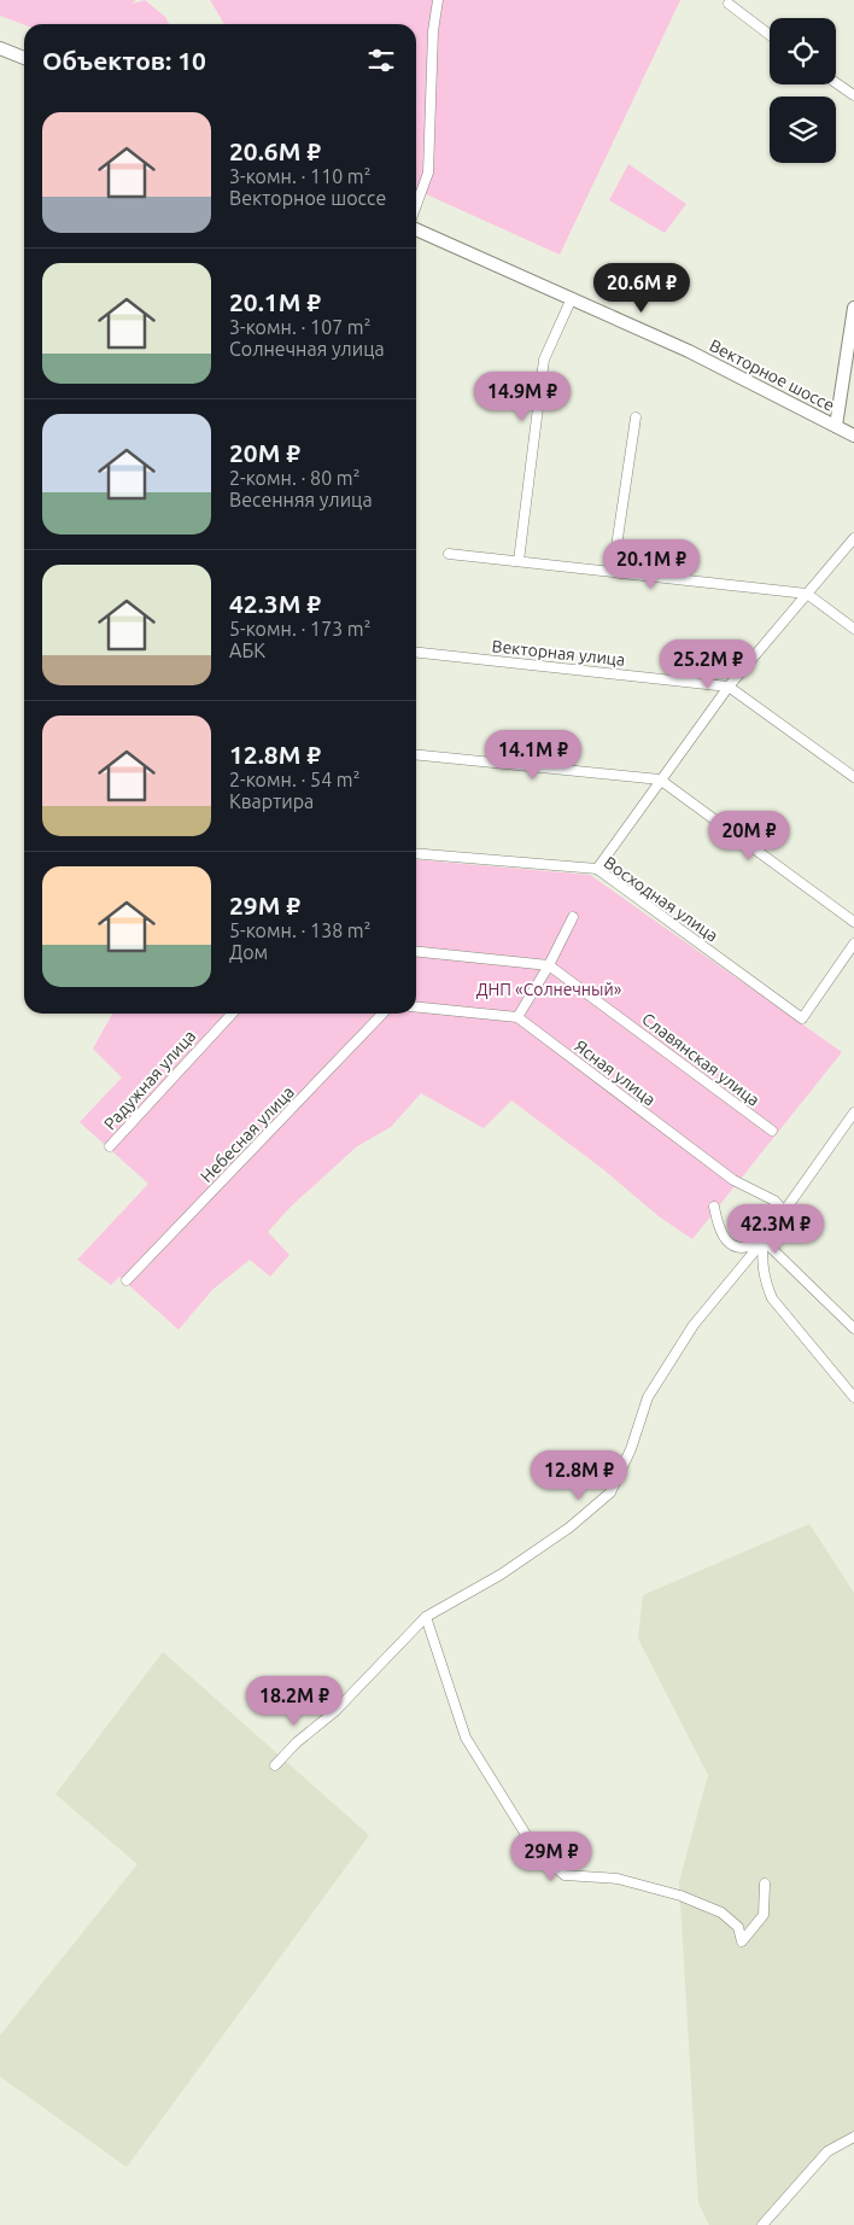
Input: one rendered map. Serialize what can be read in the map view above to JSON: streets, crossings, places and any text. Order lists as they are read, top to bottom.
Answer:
{
  "streets": {
    "main road": ["Векторное шоссе"],
    "street": [
      "Векторная улица",
      "Восходная улица",
      "Славянская улица",
      "Ясная улица",
      "Радужная улица",
      "Небесная улица"
    ]
  },
  "parks": ["ДНП «Солнечный»"],
  "page": {
    "heading": "Объектов: 10",
    "list": [
      {
        "name": "20.6M ₽",
        "note": "3-комн. · 110 m² · Векторное шоссе"
      },
      {
        "name": "20.1M ₽",
        "note": "3-комн. · 107 m² · Солнечная улица"
      },
      {
        "name": "20M ₽",
        "note": "2-комн. · 80 m² · Весенняя улица"
      },
      {
        "name": "42.3M ₽",
        "note": "5-комн. · 173 m² · АБК"
      },
      {
        "name": "12.8M ₽",
        "note": "2-комн. · 54 m² · Квартира"
      },
      {
        "name": "29M ₽",
        "note": "5-комн. · 138 m² · Дом"
      }
    ],
    "price": [
      "20.6M ₽",
      "14.9M ₽",
      "20.1M ₽",
      "25.2M ₽",
      "14.1M ₽",
      "20M ₽",
      "42.3M ₽",
      "12.8M ₽",
      "18.2M ₽",
      "29M ₽"
    ]
  }
}
